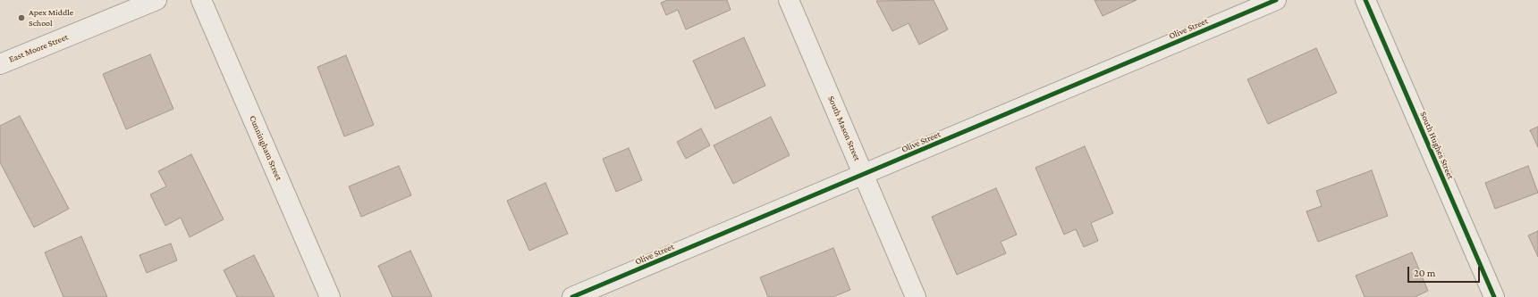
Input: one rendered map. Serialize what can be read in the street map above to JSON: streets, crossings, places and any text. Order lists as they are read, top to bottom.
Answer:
{
  "streets": {
    "street": [
      "Olive Street",
      "East Moore Street",
      "South Mason Street",
      "South Hughes Street",
      "Cunningham Street"
    ]
  },
  "crossings": [
    ["Olive Street", "South Mason Street"]
  ],
  "places": ["Apex Middle School"],
  "scale_bar": "20 m"
}
